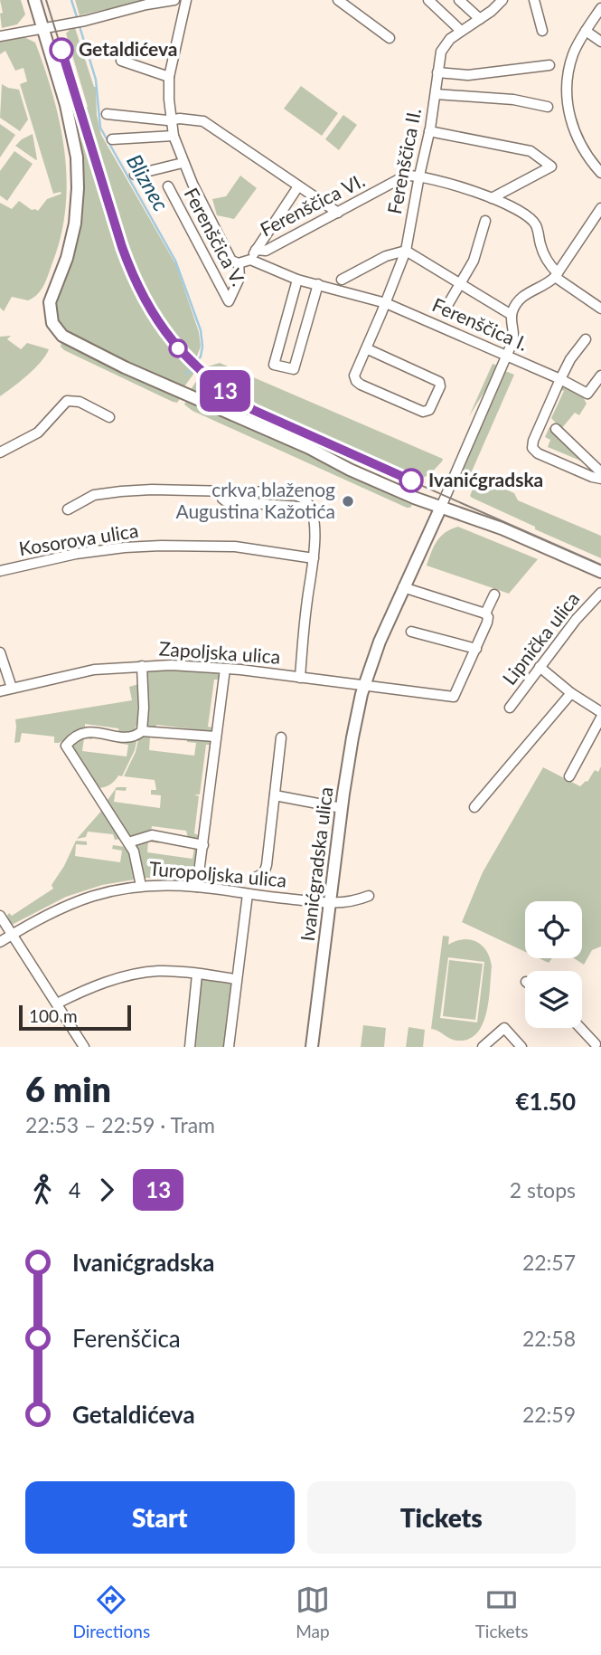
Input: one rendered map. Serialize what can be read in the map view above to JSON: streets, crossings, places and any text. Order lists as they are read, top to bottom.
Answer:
{
  "streets": {
    "street": [
      "Ferenščica II.",
      "Ferenščica VI.",
      "Ferenščica V.",
      "Ferenščica I.",
      "Kosorova ulica",
      "Lipnička ulica",
      "Zapoljska ulica",
      "Ivanićgradska ulica",
      "Turopoljska ulica"
    ]
  },
  "crossings": [
    ["Ferenščica II.", "Ferenščica VI."],
    ["Ferenščica II.", "Ferenščica I."],
    ["Ferenščica I.", "Ivanićgradska ulica"],
    ["Kosorova ulica", "Zapoljska ulica"],
    ["Zapoljska ulica", "Ivanićgradska ulica"],
    ["Ivanićgradska ulica", "Turopoljska ulica"]
  ],
  "water": ["Bliznec"],
  "places": ["Getaldićeva", "Ivanićgradska", "crkva blaženog Augustina Kažotića"],
  "lines": ["tram line 13"],
  "scale_bar": "100 m",
  "page": {
    "on_map": "13",
    "scale": "100 m",
    "heading": ["6 min", "22:53 – 22:59 · Tram", "€1.50"],
    "legs": ["4", "13", "2 stops"],
    "list": [
      {
        "name": "Ivanićgradska",
        "value": "22:57"
      },
      {
        "name": "Ferenščica",
        "value": "22:58"
      },
      {
        "name": "Getaldićeva",
        "value": "22:59"
      }
    ],
    "buttons": ["Start", "Tickets"],
    "tabs": ["Directions", "Map", "Tickets"]
  }
}
